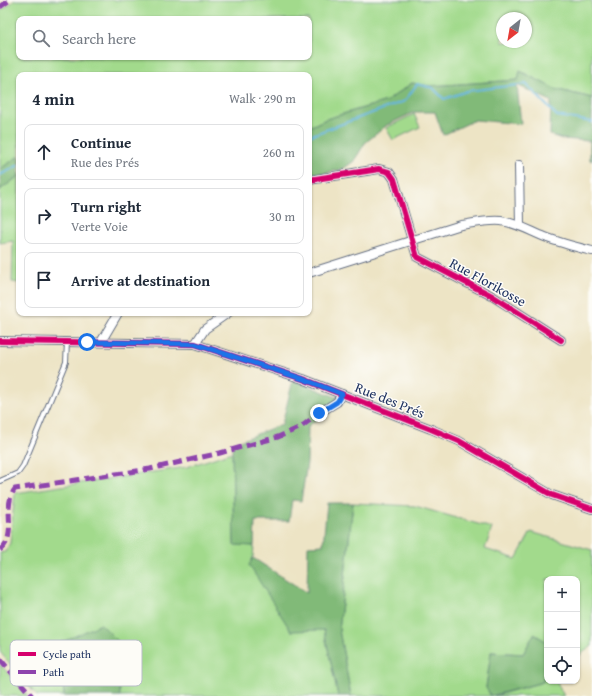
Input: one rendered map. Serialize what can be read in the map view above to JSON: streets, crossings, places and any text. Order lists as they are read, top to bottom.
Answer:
{
  "streets": {
    "street": ["Rue Florikosse", "Rue des Prés"]
  },
  "legend": ["Cycle path", "Path"],
  "north": "bottom left",
  "page": {
    "search": "Search here",
    "heading": ["4 min", "Walk · 290 m"],
    "list": [
      ["Continue", "Rue des Prés", "260 m"],
      ["Turn right", "Verte Voie", "30 m"],
      "Arrive at destination"
    ],
    "map_buttons": ["+", "−"]
  }
}
